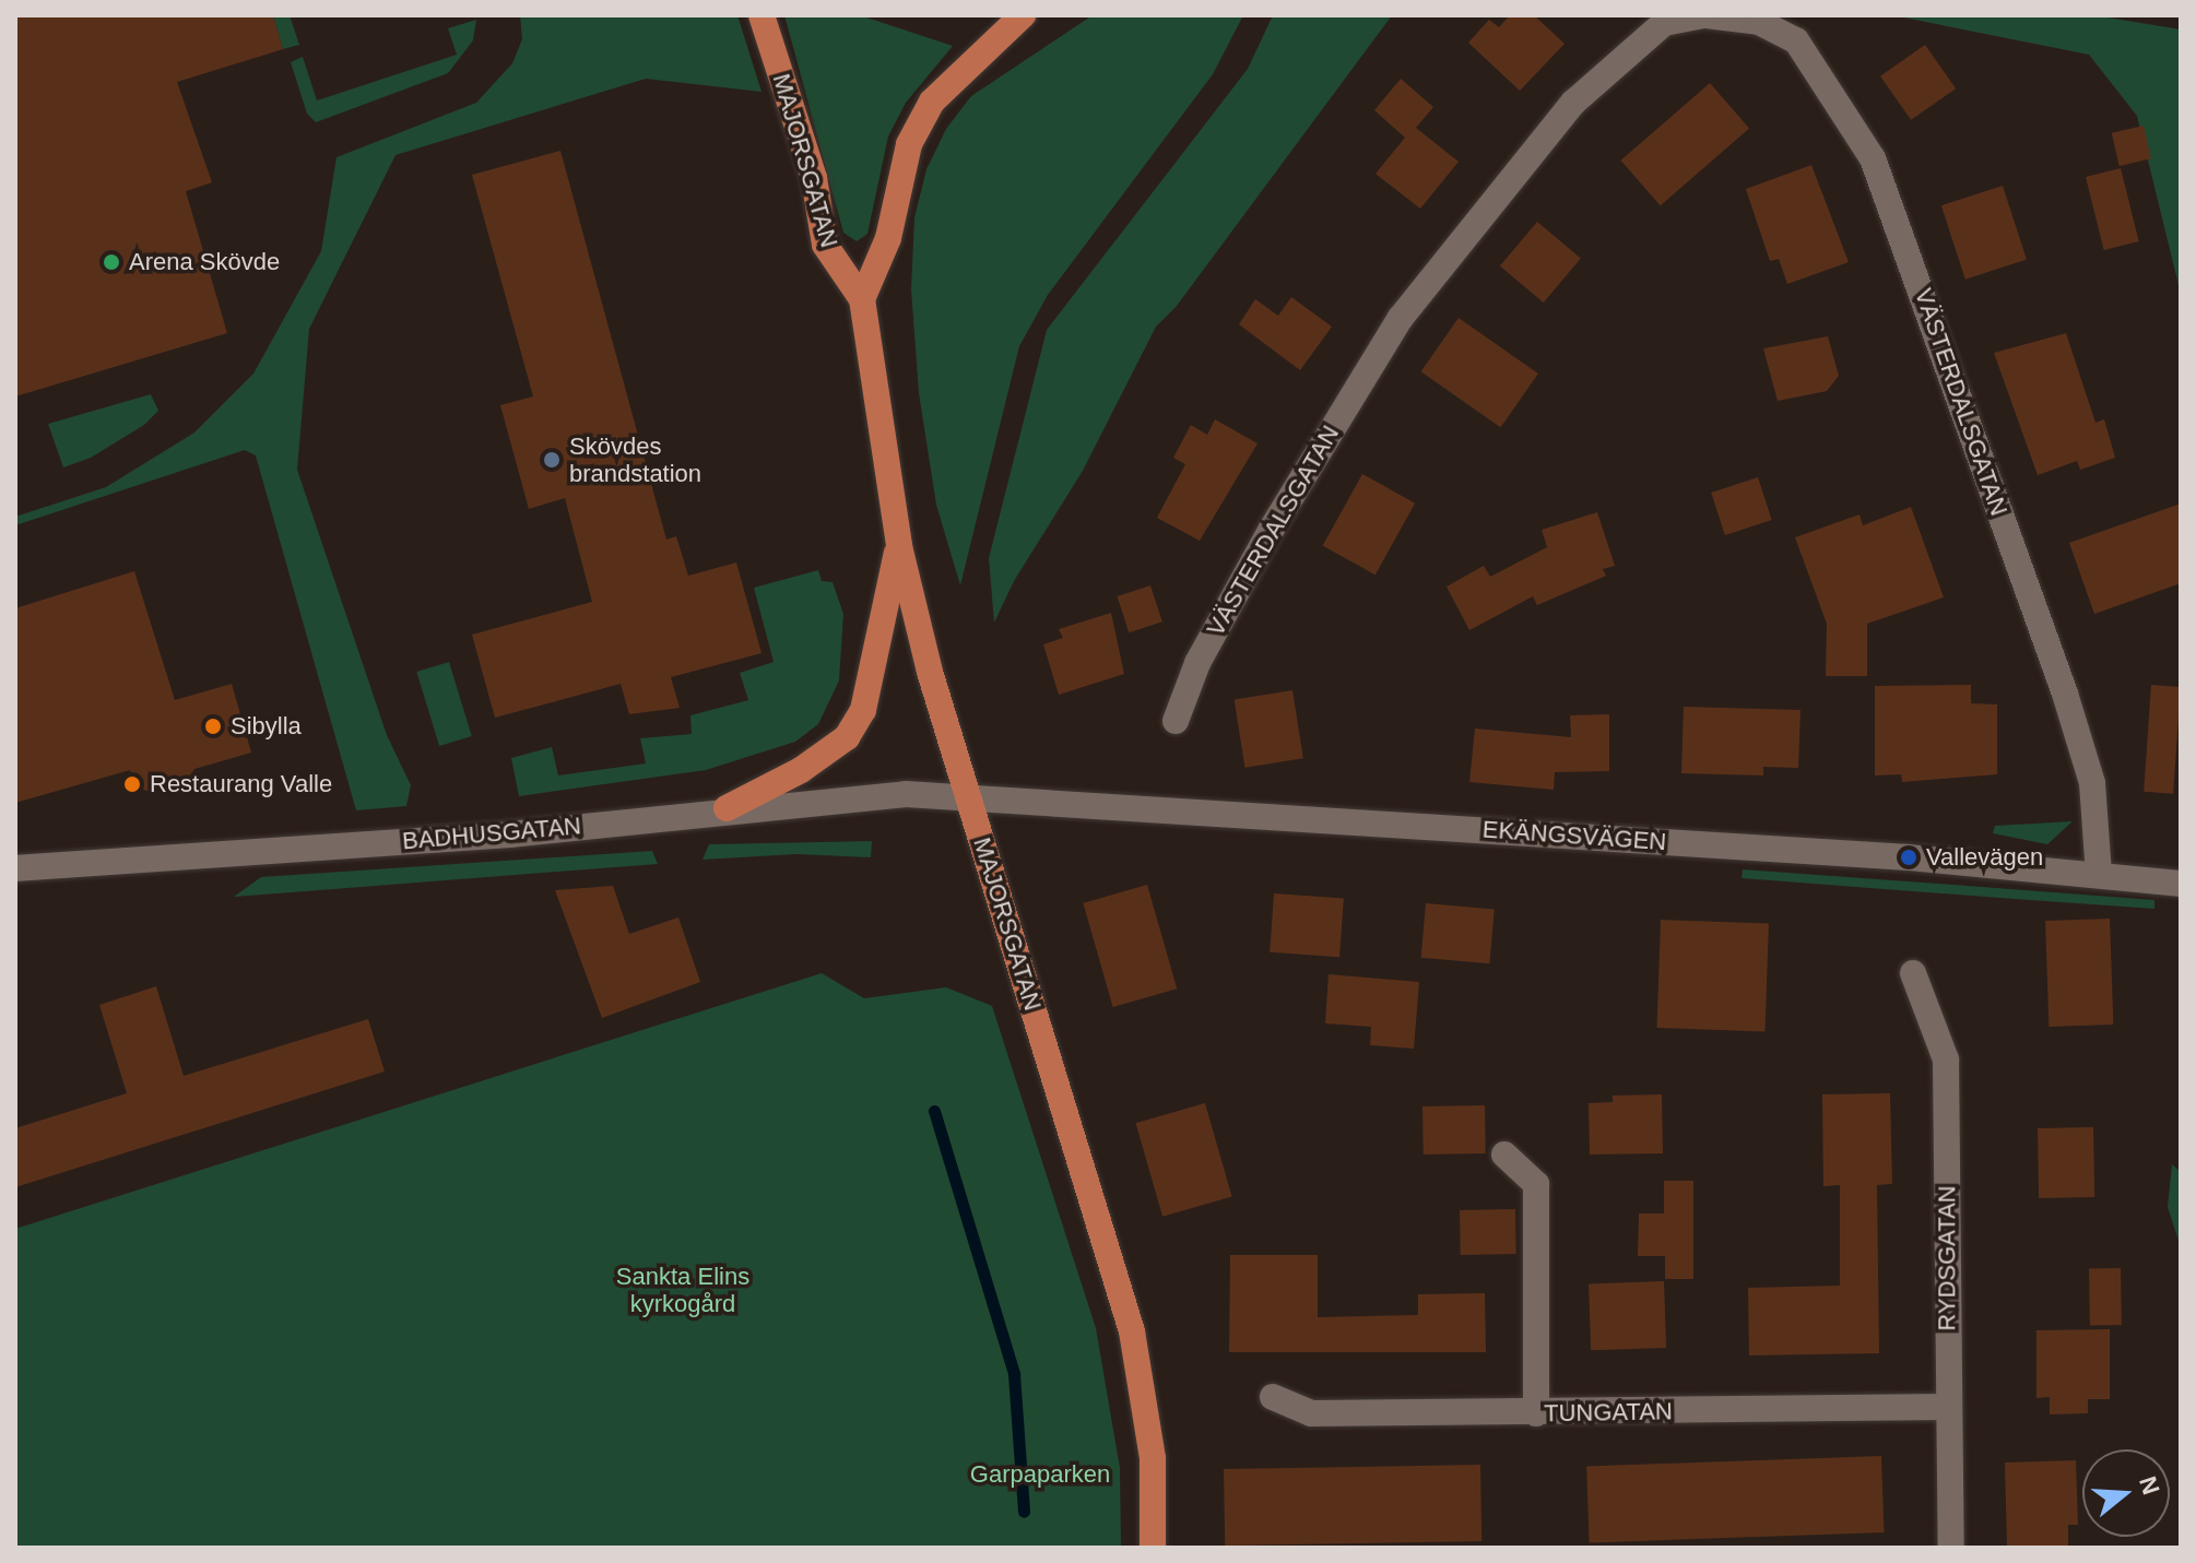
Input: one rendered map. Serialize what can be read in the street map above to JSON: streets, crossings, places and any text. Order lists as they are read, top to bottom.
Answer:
{
  "streets": {
    "main road": ["MAJORSGATAN"],
    "street": [
      "VÄSTERDALSGATAN",
      "BADHUSGATAN",
      "EKÄNGSVÄGEN",
      "RYDSGATAN",
      "TUNGATAN"
    ]
  },
  "crossings": [
    ["MAJORSGATAN", "BADHUSGATAN"],
    ["MAJORSGATAN", "EKÄNGSVÄGEN"],
    ["VÄSTERDALSGATAN", "EKÄNGSVÄGEN"],
    ["BADHUSGATAN", "EKÄNGSVÄGEN"],
    ["RYDSGATAN", "TUNGATAN"]
  ],
  "parks": ["Sankta Elins kyrkogård", "Garpaparken"],
  "places": [
    "Arena Skövde",
    "Skövdes brandstation",
    "Sibylla",
    "Restaurang Valle",
    "Vallevägen"
  ],
  "north": "right"
}
